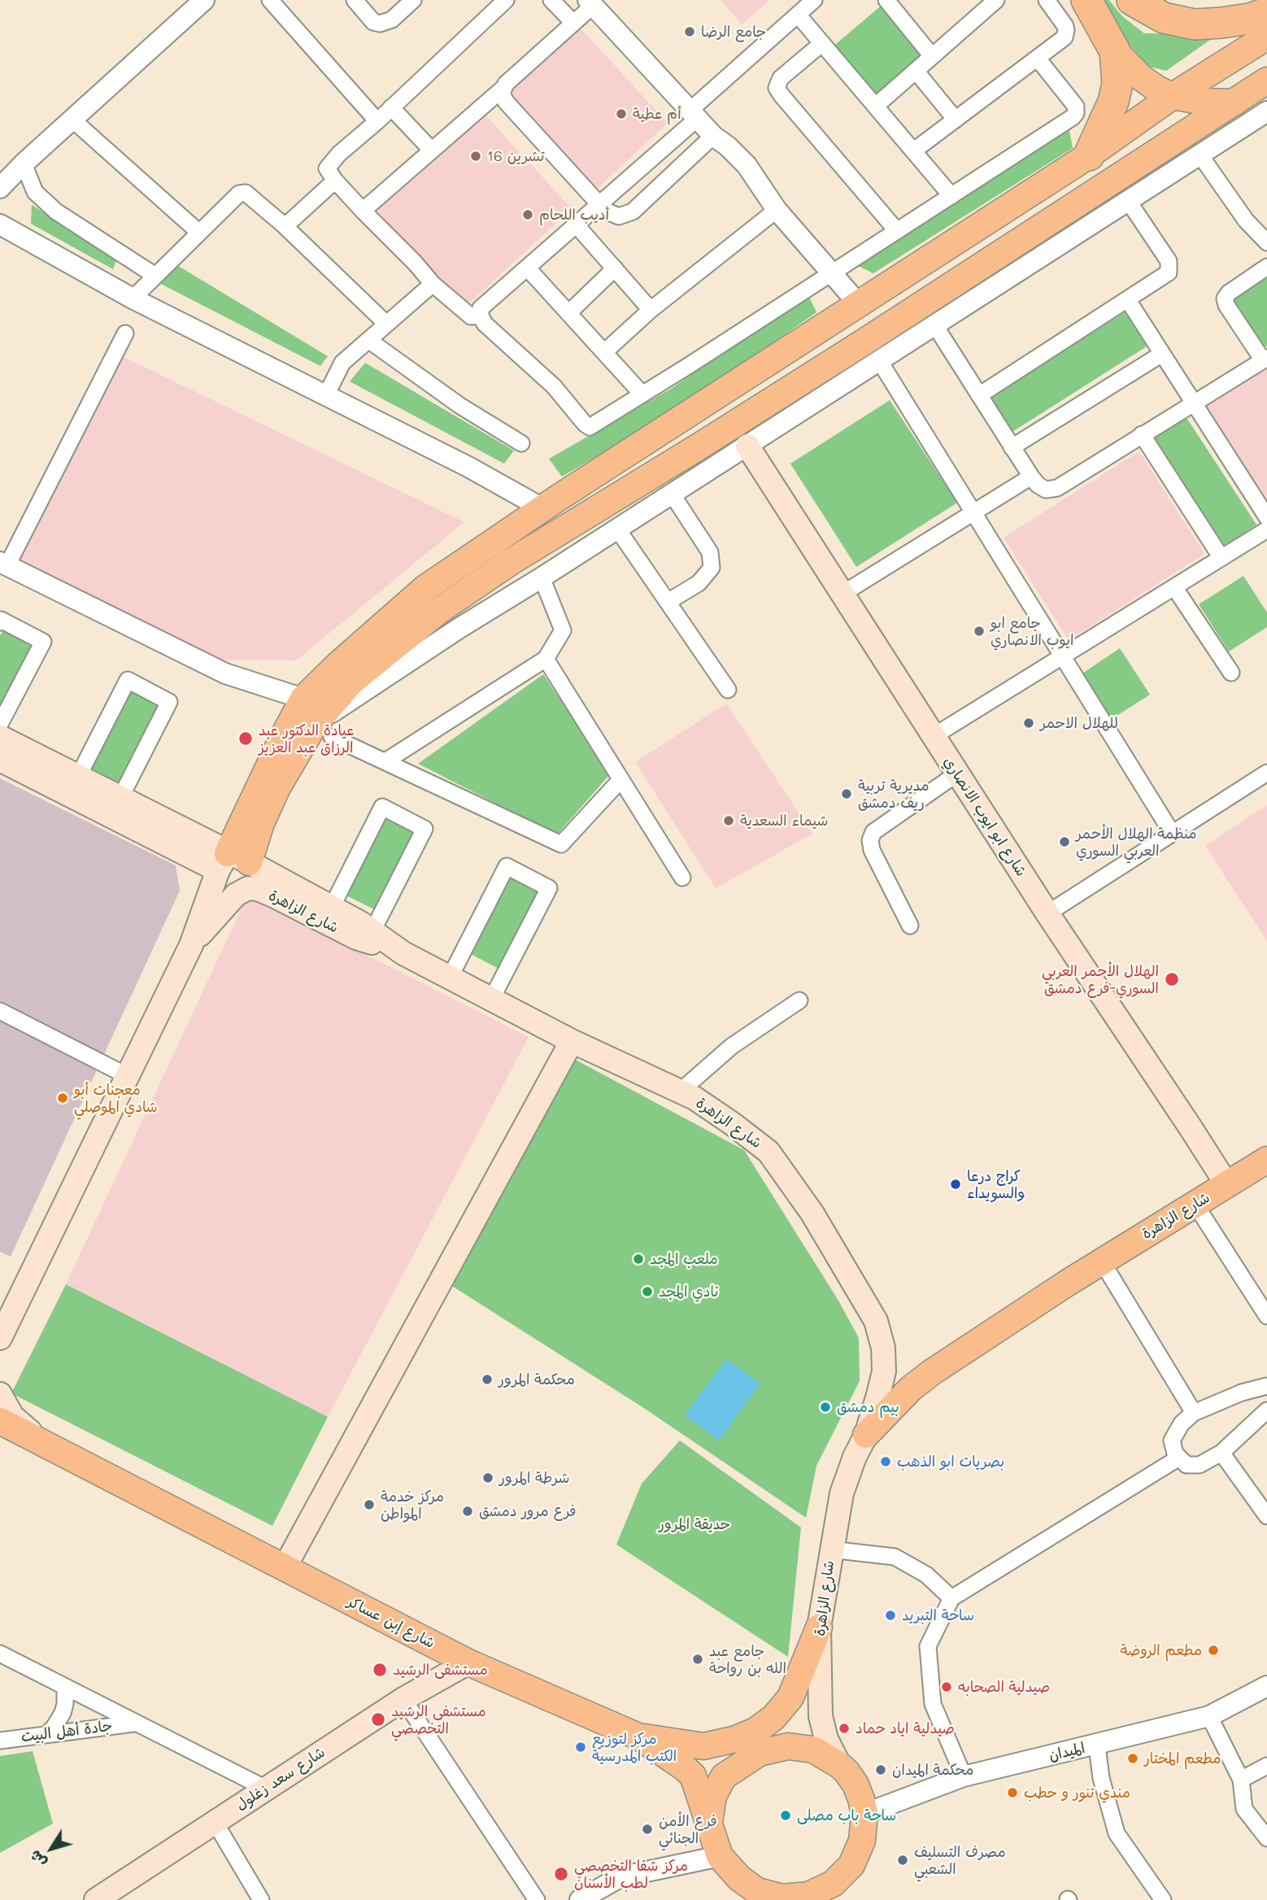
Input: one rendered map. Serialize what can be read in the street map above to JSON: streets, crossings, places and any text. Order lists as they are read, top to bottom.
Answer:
{
  "streets": {
    "main road": [
      "شارع ابو ايوب الانصاري",
      "شارع الزاهرة",
      "شارع إبن عساكر",
      "شارع سعد زغلول"
    ],
    "street": ["جادة أهل البيت", "الميدان"]
  },
  "crossings": [
    ["شارع ابو ايوب الانصاري", "شارع الزاهرة"],
    ["شارع الزاهرة", "شارع إبن عساكر"],
    ["شارع الزاهرة", "الميدان"],
    ["شارع إبن عساكر", "الميدان"],
    ["شارع إبن عساكر", "شارع سعد زغلول"]
  ],
  "parks": ["حديقة المرور"],
  "places": [
    "جامع الرضا",
    "أم عطية",
    "16 تشرين",
    "أديب اللحام",
    "جامع ابو ايوب الانصاري",
    "للهلال الاحمر",
    "عيادة الدكتور عبد الرزاق عبد العزيز",
    "مديرية تربية ريف دمشق",
    "شيماء السعدية",
    "منظمة الهلال الأحمر العربي السوري",
    "الهلال الأحمر العربي السوري-فرع دمشق",
    "معجنات أبو شادي الموصلي",
    "كراج درعا والسويداء",
    "ملعب المجد",
    "نادي المجد",
    "محكمة المرور",
    "بيم دمشق",
    "بصريات ابو الذهب",
    "شرطة المرور",
    "مركز خدمة المواطن",
    "فرع مرور دمشق",
    "ساحة التبريد",
    "مطعم الروضة",
    "جامع عبد الله بن رواحة",
    "مستشفى الرشيد",
    "صيدلية الصحابه",
    "مستشفى الرشيد التخصصي",
    "صيدلية اياد حماد",
    "مركز لتوزيع الكتب المدرسية",
    "مطعم المختار",
    "محكمة الميدان",
    "مندي تنور و حطب",
    "ساحة باب مصلى",
    "فرع الأمن الجنائي",
    "مصرف التسليف الشعبي",
    "مركز شفا التخصصي لطب الأسنان"
  ],
  "north": "bottom left"
}
